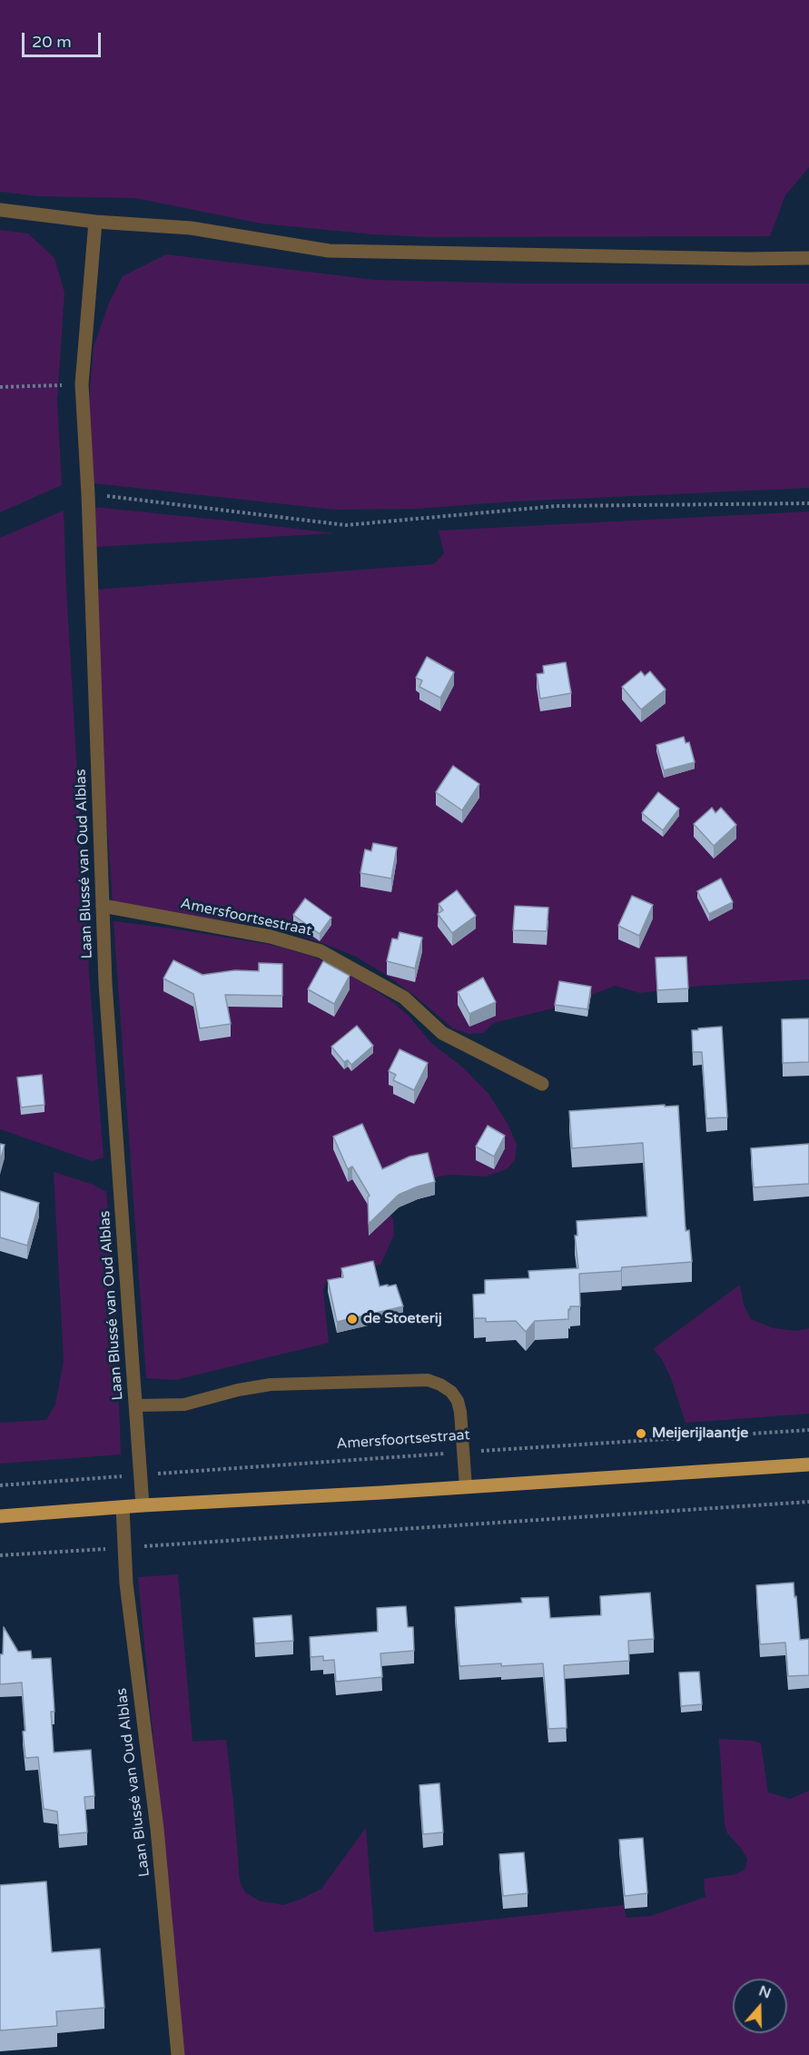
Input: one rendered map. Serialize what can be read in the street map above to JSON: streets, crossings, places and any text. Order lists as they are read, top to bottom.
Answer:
{
  "streets": {
    "street": ["Laan Blussé van Oud Alblas", "Amersfoortsestraat"]
  },
  "crossings": [
    ["Laan Blussé van Oud Alblas", "Amersfoortsestraat"]
  ],
  "places": ["de Stoeterij", "Meijerijlaantje"],
  "scale_bar": "20 m",
  "north": "top"
}
